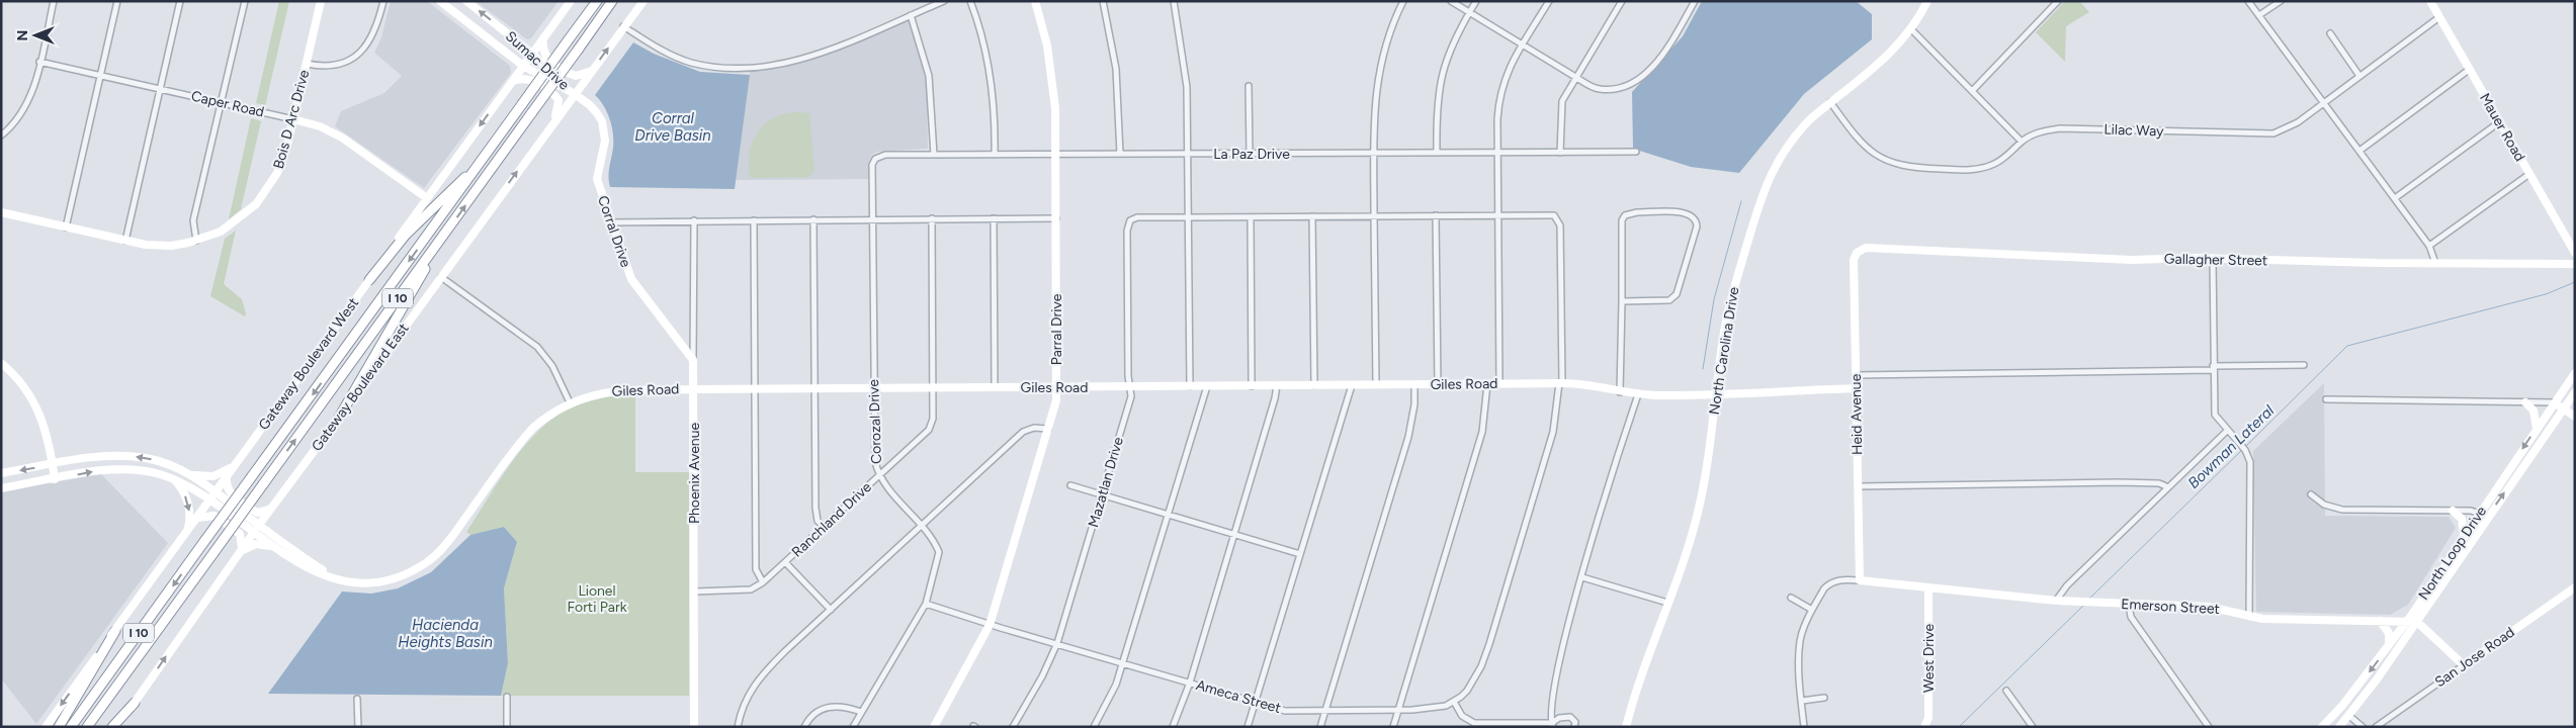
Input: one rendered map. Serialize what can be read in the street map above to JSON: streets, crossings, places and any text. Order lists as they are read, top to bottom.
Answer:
{
  "streets": {
    "highway": ["I 10"],
    "street": [
      "Sumac Drive",
      "Caper Road",
      "Bois D Arc Drive",
      "Mauer Road",
      "Lilac Way",
      "La Paz Drive",
      "Corral Drive",
      "Gallagher Street",
      "Parral Drive",
      "North Carolina Drive",
      "Gateway Boulevard West",
      "Giles Road",
      "Gateway Boulevard East",
      "Heid Avenue",
      "Corozal Drive",
      "Phoenix Avenue",
      "Mazatlan Drive",
      "Ranchland Drive",
      "North Loop Drive",
      "Emerson Street",
      "San Jose Road",
      "West Drive",
      "Ameca Street"
    ]
  },
  "crossings": [
    ["Sumac Drive", "Corral Drive"],
    ["Sumac Drive", "Gateway Boulevard West"],
    ["Sumac Drive", "Gateway Boulevard East"],
    ["Caper Road", "Bois D Arc Drive"],
    ["Caper Road", "Gateway Boulevard West"],
    ["Mauer Road", "Lilac Way"],
    ["Lilac Way", "North Carolina Drive"],
    ["La Paz Drive", "Parral Drive"],
    ["La Paz Drive", "Corozal Drive"],
    ["Corral Drive", "Gateway Boulevard East"],
    ["Corral Drive", "Phoenix Avenue"],
    ["Gallagher Street", "Heid Avenue"],
    ["Parral Drive", "Giles Road"],
    ["Parral Drive", "Ameca Street"],
    ["North Carolina Drive", "Giles Road"],
    ["Gateway Boulevard West", "Giles Road"],
    ["Giles Road", "Gateway Boulevard East"],
    ["Giles Road", "Heid Avenue"],
    ["Giles Road", "Corozal Drive"],
    ["Giles Road", "Phoenix Avenue"],
    ["Giles Road", "Mazatlan Drive"],
    ["Giles Road", "Ranchland Drive"],
    ["Heid Avenue", "Emerson Street"],
    ["Corozal Drive", "Ranchland Drive"],
    ["Corozal Drive", "Ameca Street"],
    ["Phoenix Avenue", "Ranchland Drive"],
    ["Mazatlan Drive", "Ameca Street"],
    ["North Loop Drive", "Emerson Street"],
    ["Emerson Street", "West Drive"]
  ],
  "one_way": ["Gateway Boulevard East"],
  "water": ["Corral Drive Basin", "Bowman Lateral", "Hacienda Heights Basin"],
  "parks": ["Lionel Forti Park"],
  "north": "left"
}
